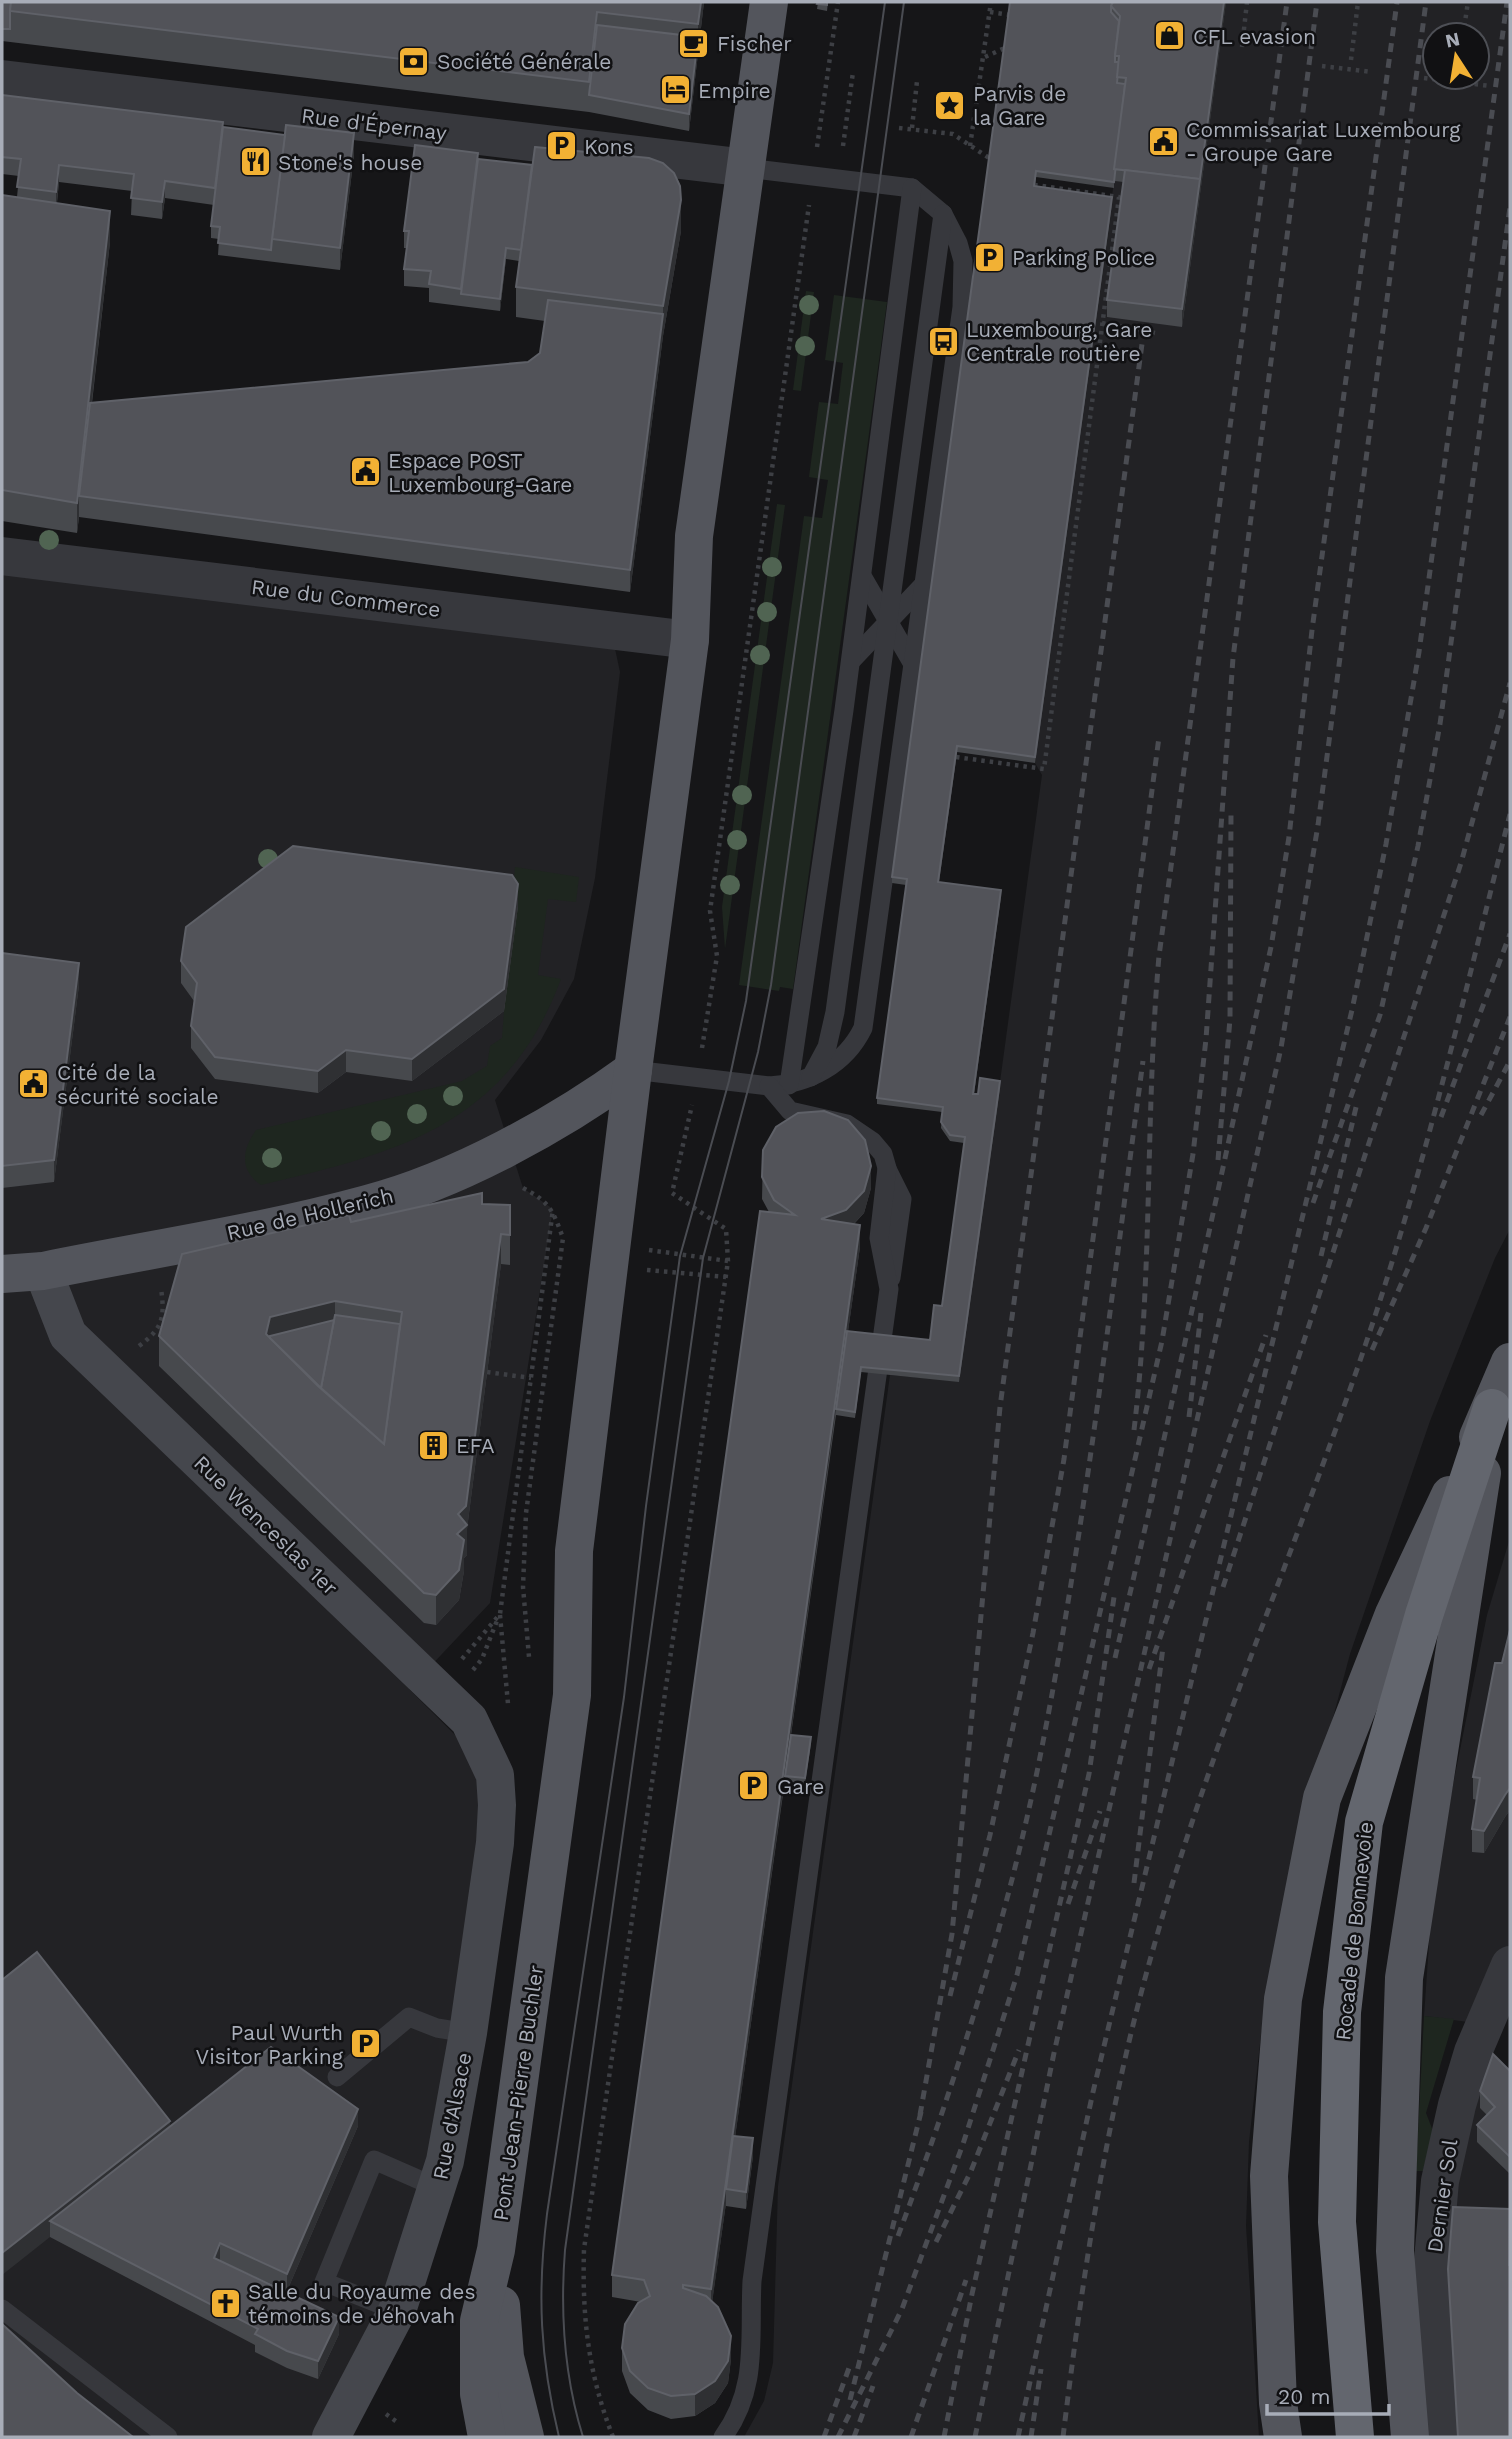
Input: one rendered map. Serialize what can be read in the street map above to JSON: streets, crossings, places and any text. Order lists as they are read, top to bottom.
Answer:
{
  "streets": {
    "highway": ["Rocade de Bonnevoie"],
    "main road": ["Rue de Hollerich", "Pont Jean-Pierre Buchler"],
    "street": [
      "Rue d'Épernay",
      "Rue du Commerce",
      "Rue Wenceslas 1er",
      "Rue d'Alsace",
      "Dernier Sol"
    ]
  },
  "crossings": [
    ["Rue d'Épernay", "Pont Jean-Pierre Buchler"],
    ["Rue du Commerce", "Pont Jean-Pierre Buchler"],
    ["Rue de Hollerich", "Rue Wenceslas 1er"],
    ["Rue de Hollerich", "Pont Jean-Pierre Buchler"],
    ["Rue Wenceslas 1er", "Rue d'Alsace"]
  ],
  "places": {
    "shop": ["CFL evasion"],
    "cafe": ["Fischer"],
    "bank": ["Société Générale"],
    "hotel": ["Empire"],
    "place": ["Parvis de la Gare"],
    "public building": ["Commissariat Luxembourg - Groupe Gare", "Espace POST Luxembourg-Gare", "Cité de la sécurité sociale"],
    "parking": [
      "Kons",
      "Parking Police",
      "Gare",
      "Paul Wurth Visitor Parking"
    ],
    "restaurant": ["Stone's house"],
    "bus stop": ["Luxembourg, Gare Centrale routière"],
    "building": ["EFA"],
    "church": ["Salle du Royaume des témoins de Jéhovah"]
  },
  "scale_bar": "20 m",
  "north": "top"
}
